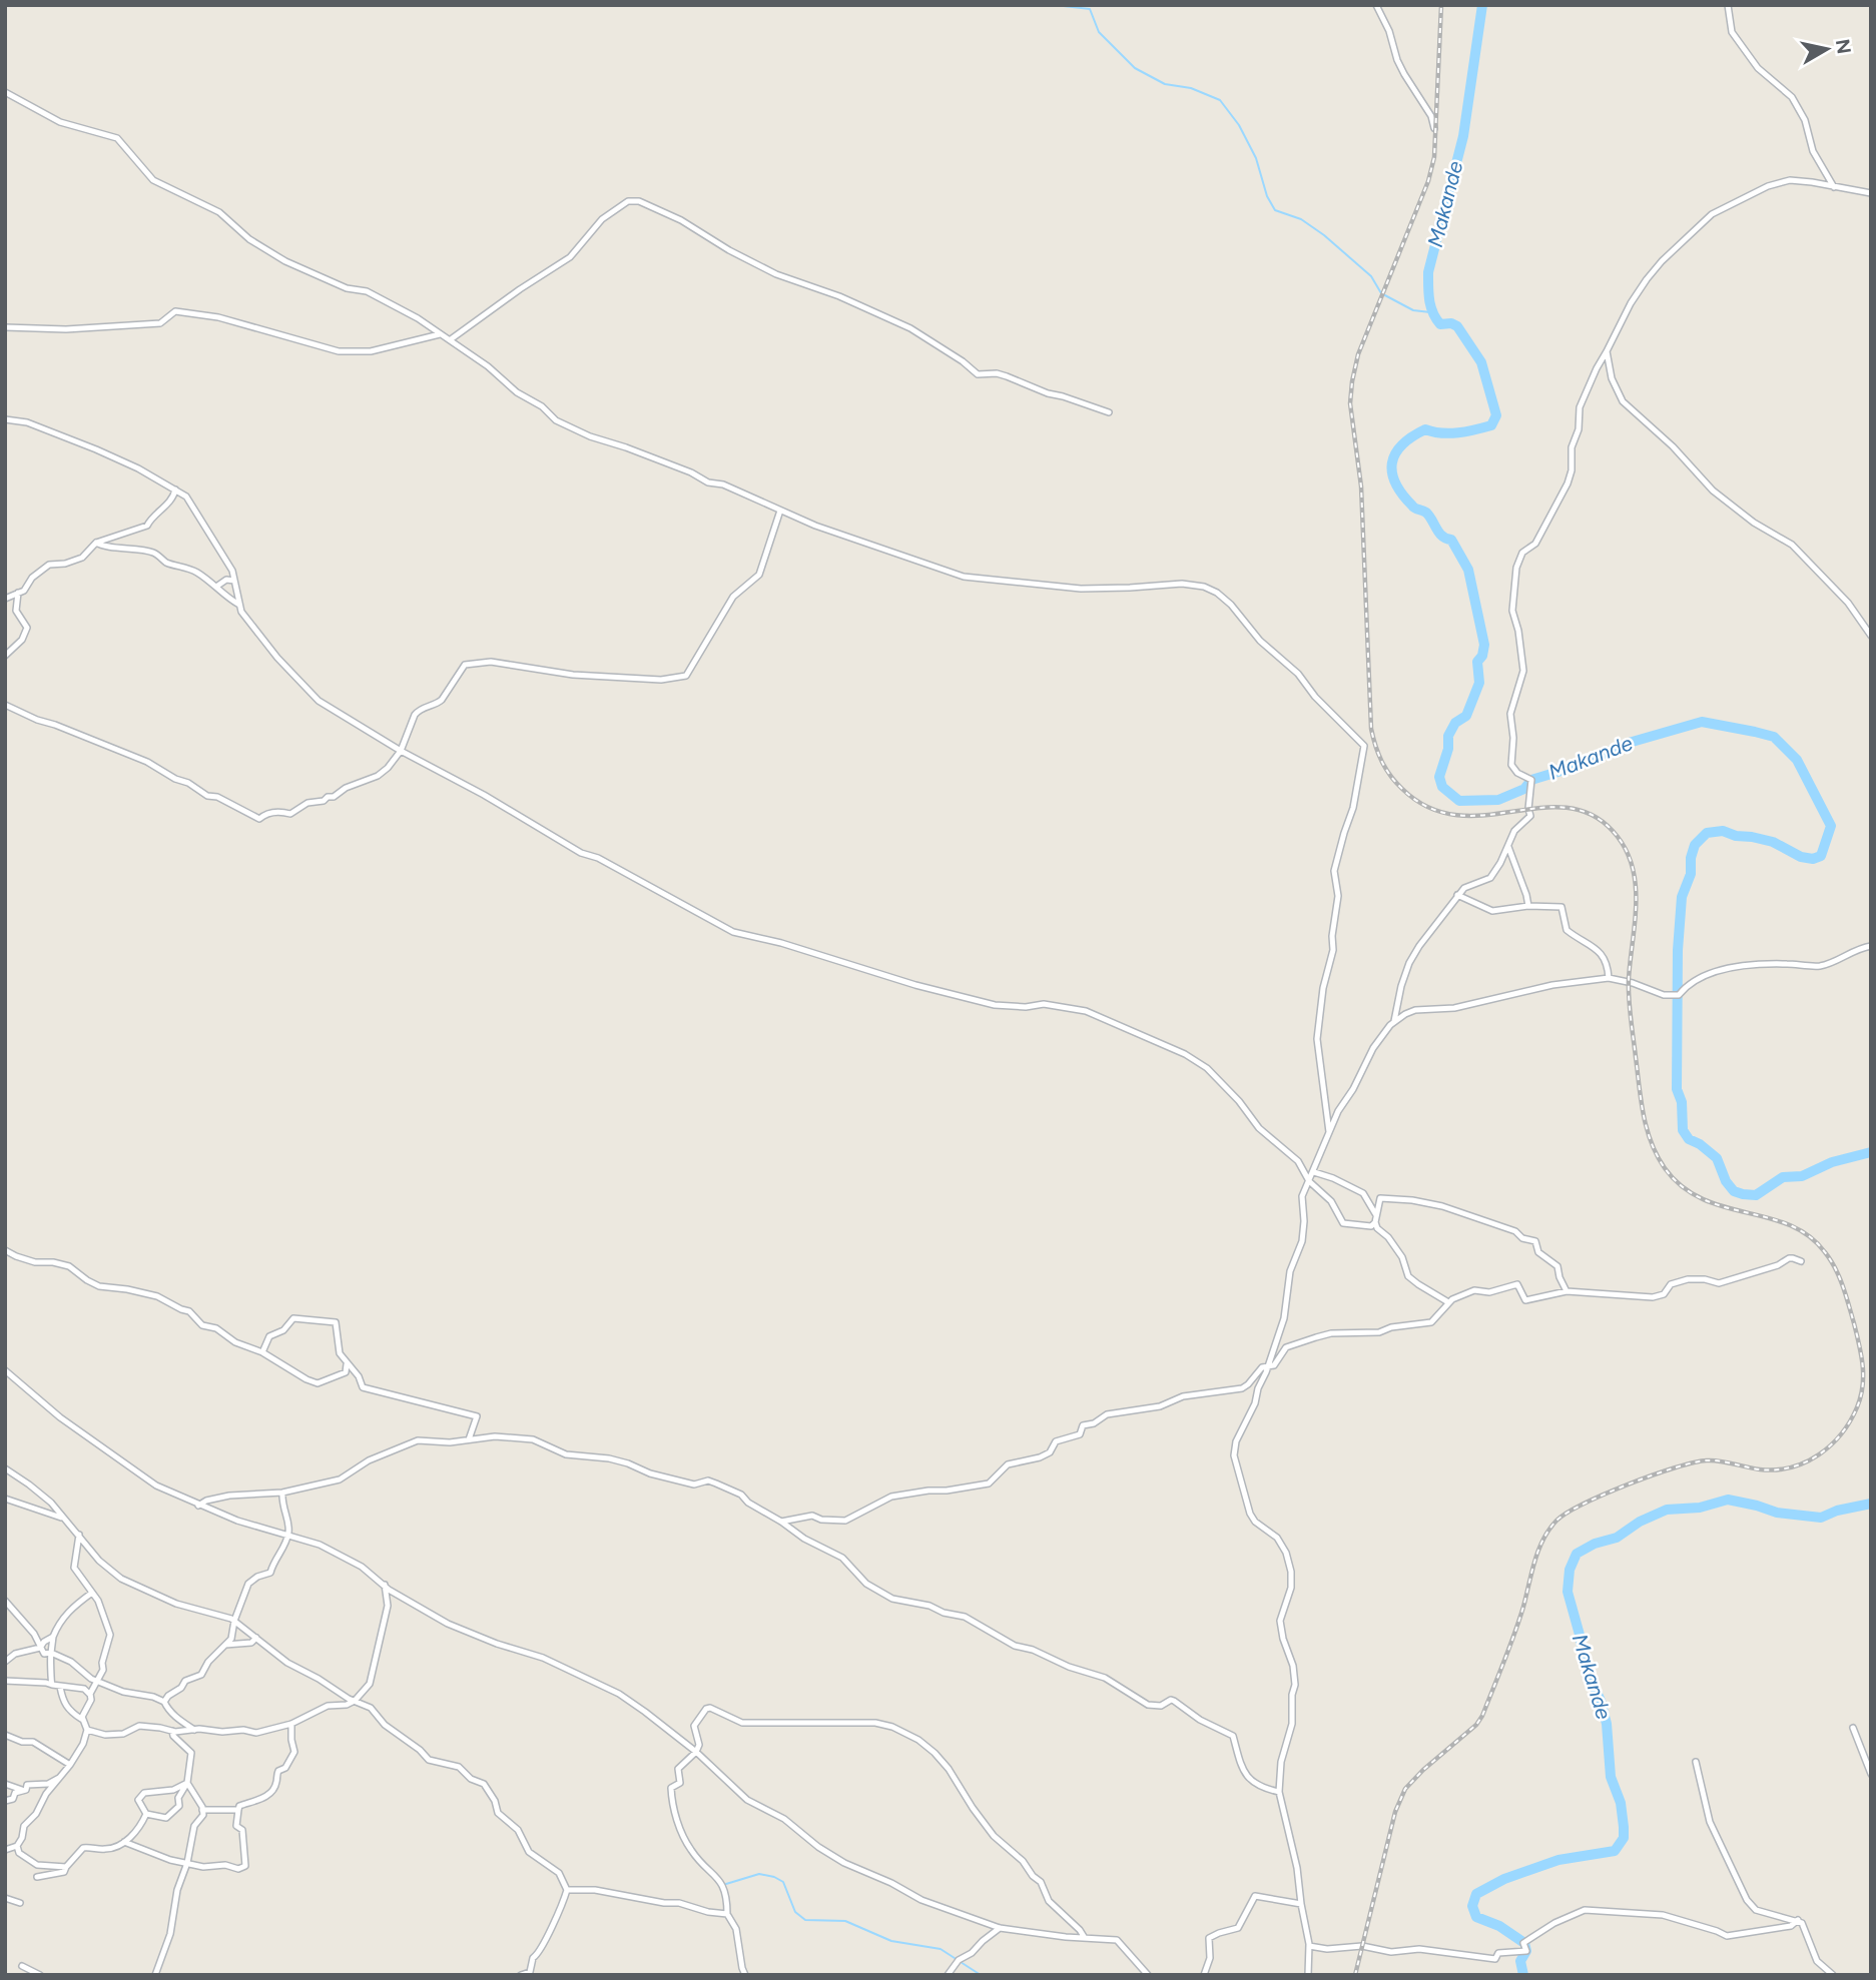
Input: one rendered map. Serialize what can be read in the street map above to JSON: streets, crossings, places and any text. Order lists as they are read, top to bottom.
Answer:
{
  "water": ["Makande"],
  "north": "right"
}
